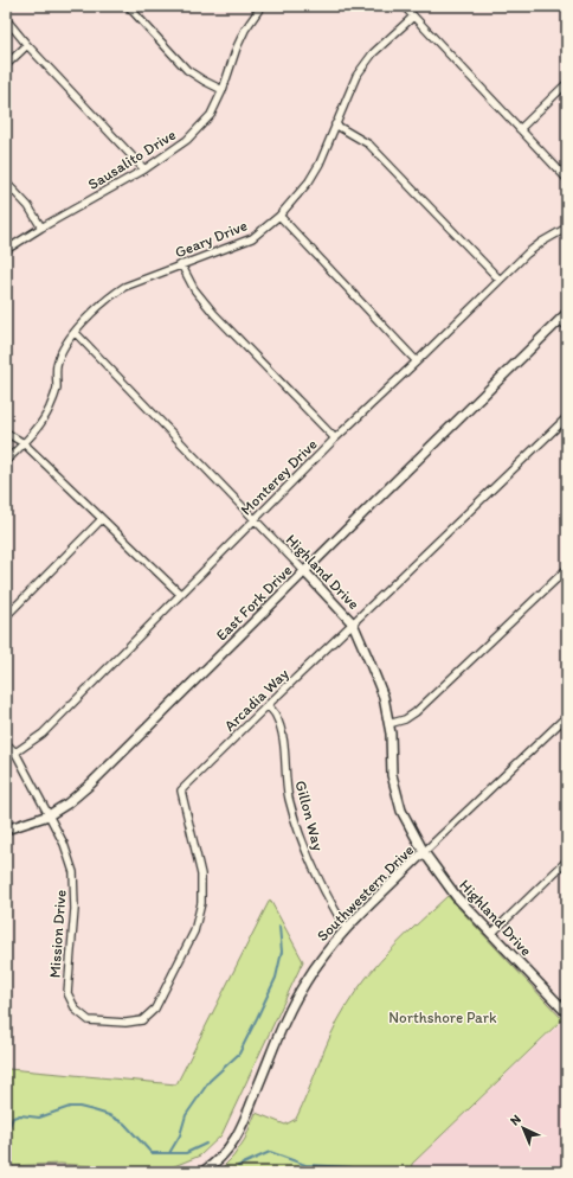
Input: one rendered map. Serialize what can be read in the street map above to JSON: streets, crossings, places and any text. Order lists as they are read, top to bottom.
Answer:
{
  "streets": {
    "street": [
      "Sausalito Drive",
      "Geary Drive",
      "Monterey Drive",
      "Highland Drive",
      "East Fork Drive",
      "Arcadia Way",
      "Gillon Way",
      "Southwestern Drive",
      "Mission Drive"
    ]
  },
  "crossings": [
    ["Geary Drive", "Highland Drive"],
    ["Monterey Drive", "Highland Drive"],
    ["Monterey Drive", "Mission Drive"],
    ["Highland Drive", "East Fork Drive"],
    ["Highland Drive", "Arcadia Way"],
    ["Highland Drive", "Southwestern Drive"],
    ["East Fork Drive", "Mission Drive"],
    ["Arcadia Way", "Gillon Way"],
    ["Arcadia Way", "Mission Drive"],
    ["Gillon Way", "Southwestern Drive"]
  ],
  "parks": ["Northshore Park"],
  "north": "top left"
}
